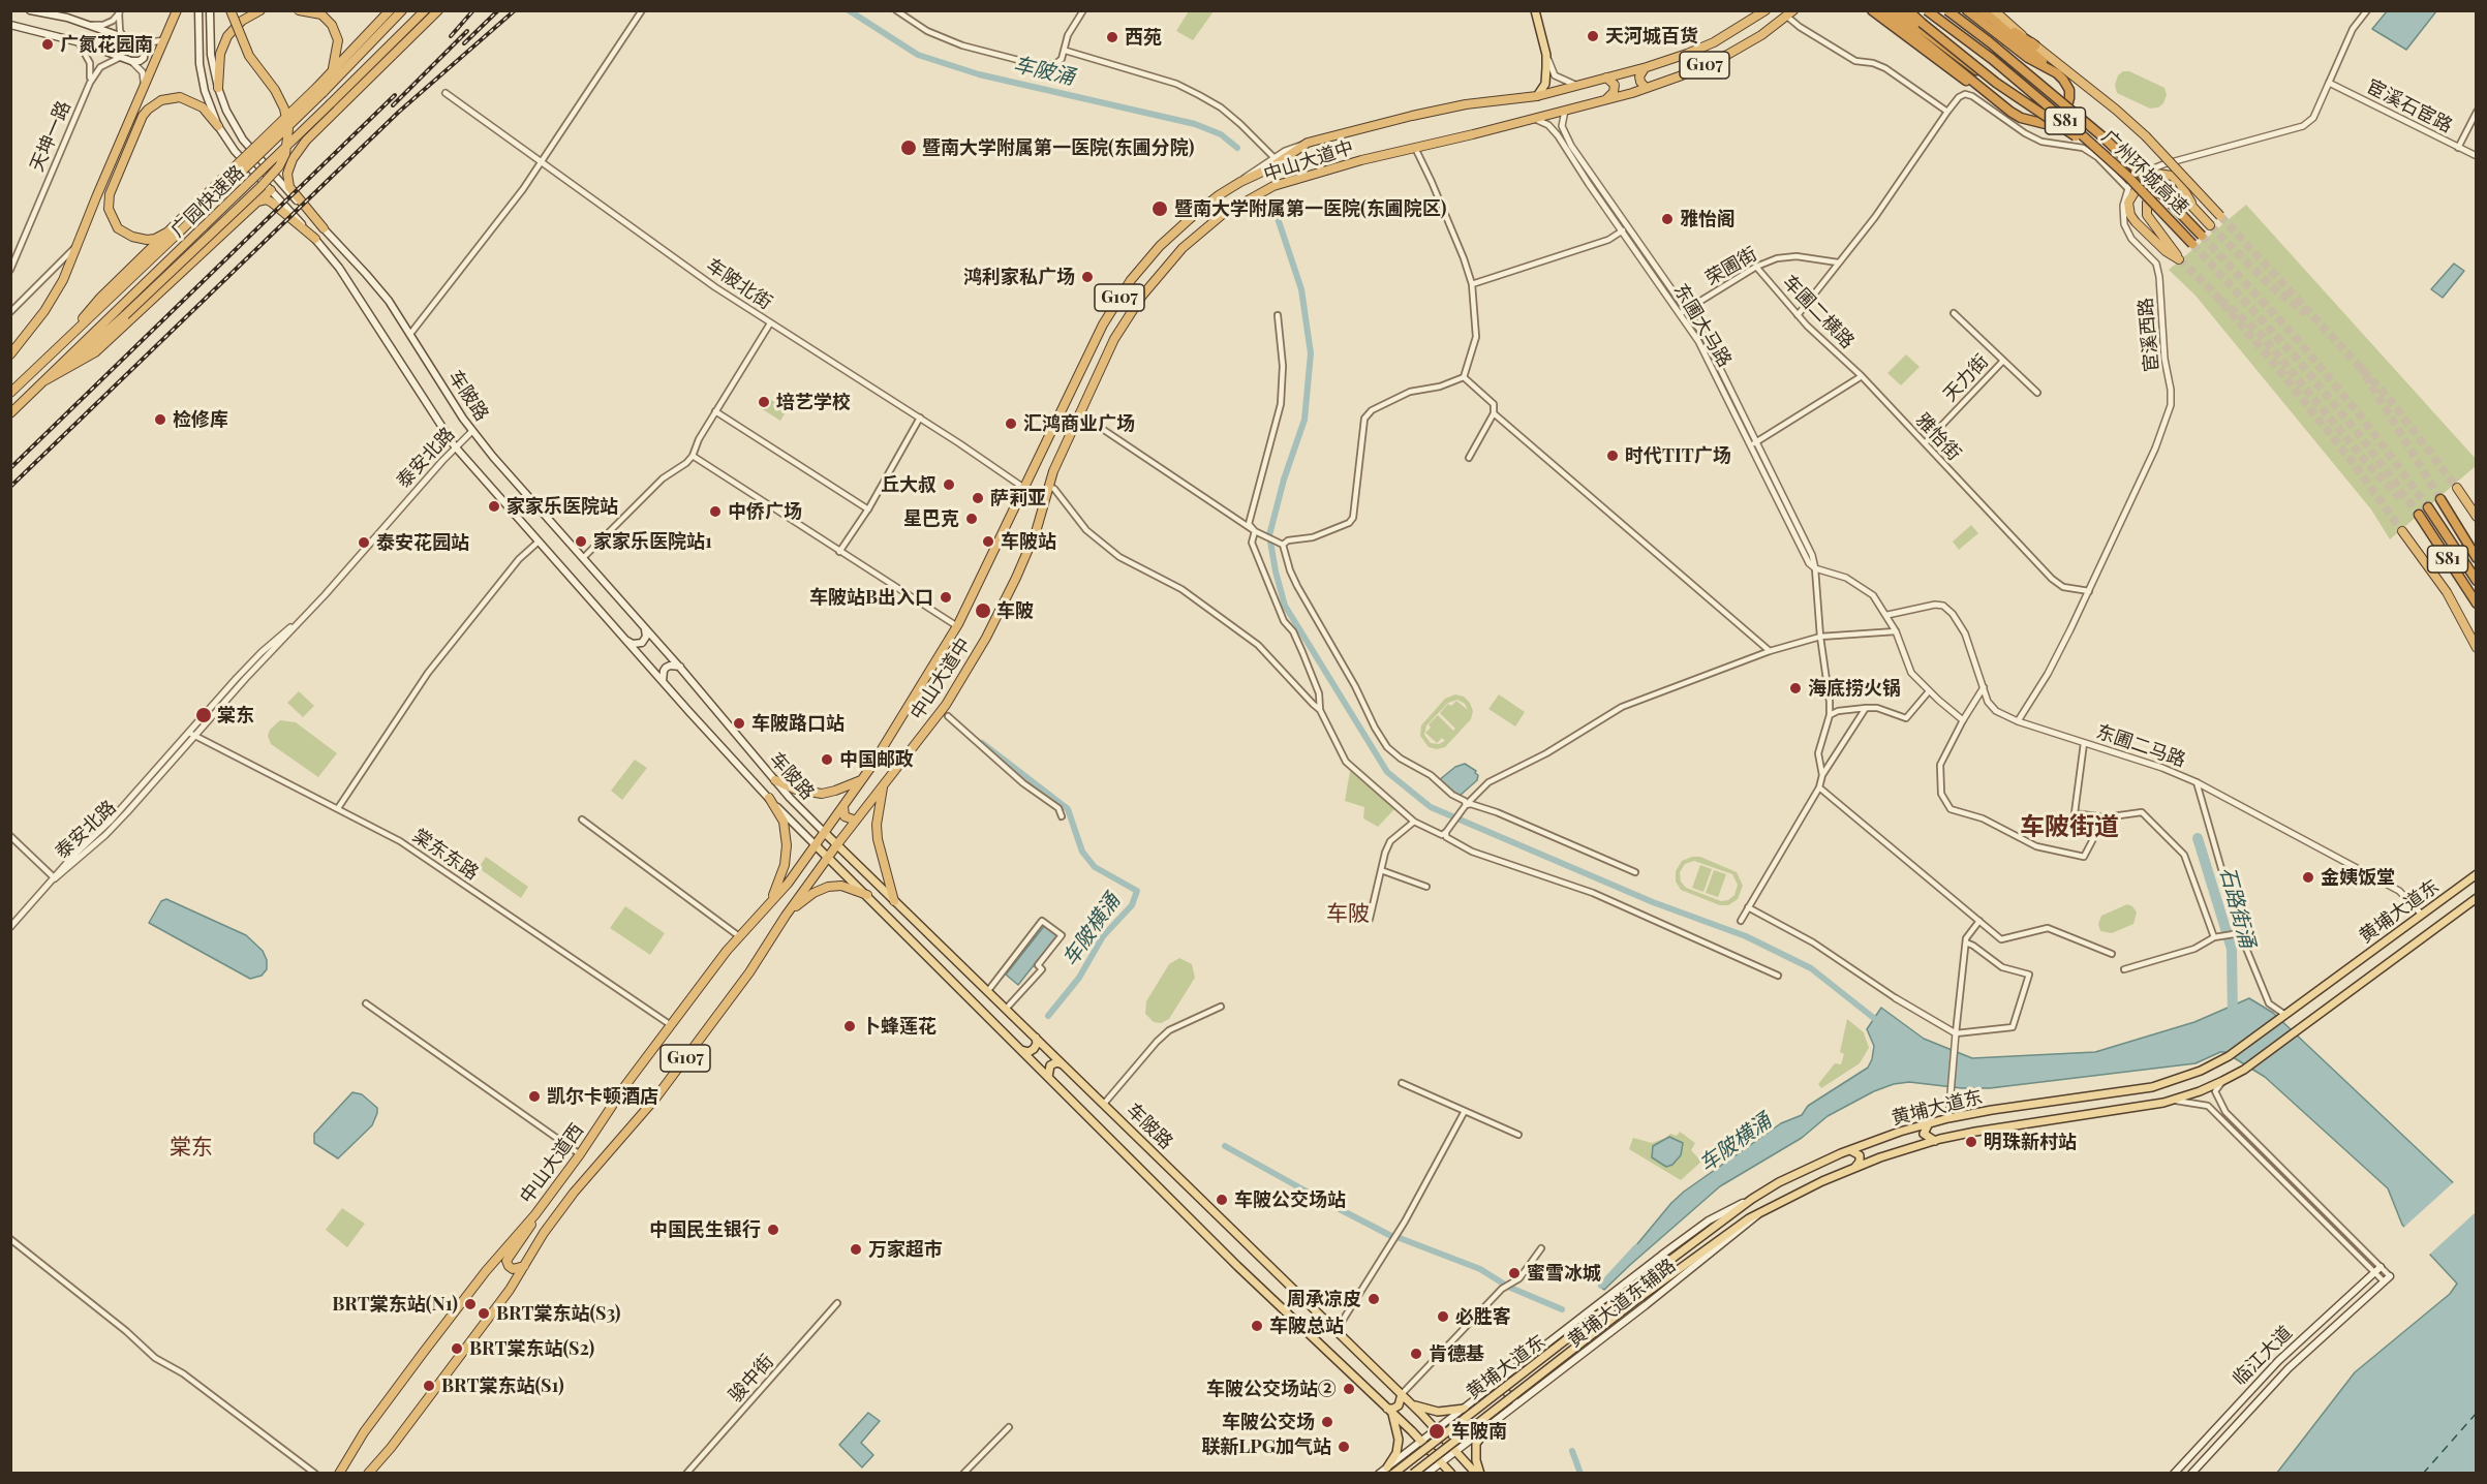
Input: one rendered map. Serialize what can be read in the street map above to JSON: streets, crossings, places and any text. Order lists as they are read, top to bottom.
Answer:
{
  "streets": {
    "highway": [
      "G107",
      "S81",
      "中山大道中",
      "广州环城高速",
      "广园快速路",
      "中山大道西"
    ],
    "main road": [
      "车陂路",
      "黄埔大道东",
      "黄埔大道东辅路",
      "临江大道"
    ],
    "street": [
      "宦溪石宦路",
      "天坤一路",
      "荣圃街",
      "车陂北街",
      "车圃二横路",
      "东圃大马路",
      "宦溪西路",
      "天力街",
      "雅怡街",
      "泰安北路",
      "东圃二马路",
      "棠东东路",
      "骏中街"
    ]
  },
  "crossings": [
    ["中山大道中", "车陂北街"],
    ["中山大道中", "东圃大马路"],
    ["中山大道中", "车陂路"],
    ["中山大道中", "中山大道西"],
    ["荣圃街", "车圃二横路"],
    ["荣圃街", "东圃大马路"],
    ["车圃二横路", "雅怡街"],
    ["宦溪西路", "雅怡街"],
    ["宦溪西路", "东圃二马路"],
    ["天力街", "雅怡街"],
    ["车陂路", "泰安北路"],
    ["车陂路", "中山大道西"],
    ["车陂路", "黄埔大道东辅路"],
    ["泰安北路", "棠东东路"],
    ["东圃二马路", "黄埔大道东"],
    ["棠东东路", "中山大道西"],
    ["黄埔大道东", "黄埔大道东辅路"]
  ],
  "districts": ["车陂街道", "车陂", "棠东"],
  "water": ["车陂涌", "石路街涌", "车陂横涌"],
  "places": [
    "天河城百货",
    "西苑",
    "广氮花园南",
    "暨南大学附属第一医院(东圃分院)",
    "暨南大学附属第一医院(东圃院区)",
    "雅怡阁",
    "鸿利家私广场",
    "培艺学校",
    "检修库",
    "汇鸿商业广场",
    "时代TIT广场",
    "丘大叔",
    "萨莉亚",
    "家家乐医院站",
    "中侨广场",
    "星巴克",
    "家家乐医院站1",
    "车陂站",
    "泰安花园站",
    "车陂站B出入口",
    "车陂",
    "海底捞火锅",
    "棠东",
    "车陂路口站",
    "中国邮政",
    "金姨饭堂",
    "卜蜂莲花",
    "凯尔卡顿酒店",
    "明珠新村站",
    "车陂公交场站",
    "中国民生银行",
    "万家超市",
    "蜜雪冰城",
    "周承凉皮",
    "BRT棠东站(N1)",
    "BRT棠东站(S3)",
    "必胜客",
    "车陂总站",
    "BRT棠东站(S2)",
    "肯德基",
    "BRT棠东站(S1)",
    "车陂公交场站②",
    "车陂公交场",
    "车陂南",
    "联新LPG加气站"
  ]
}
